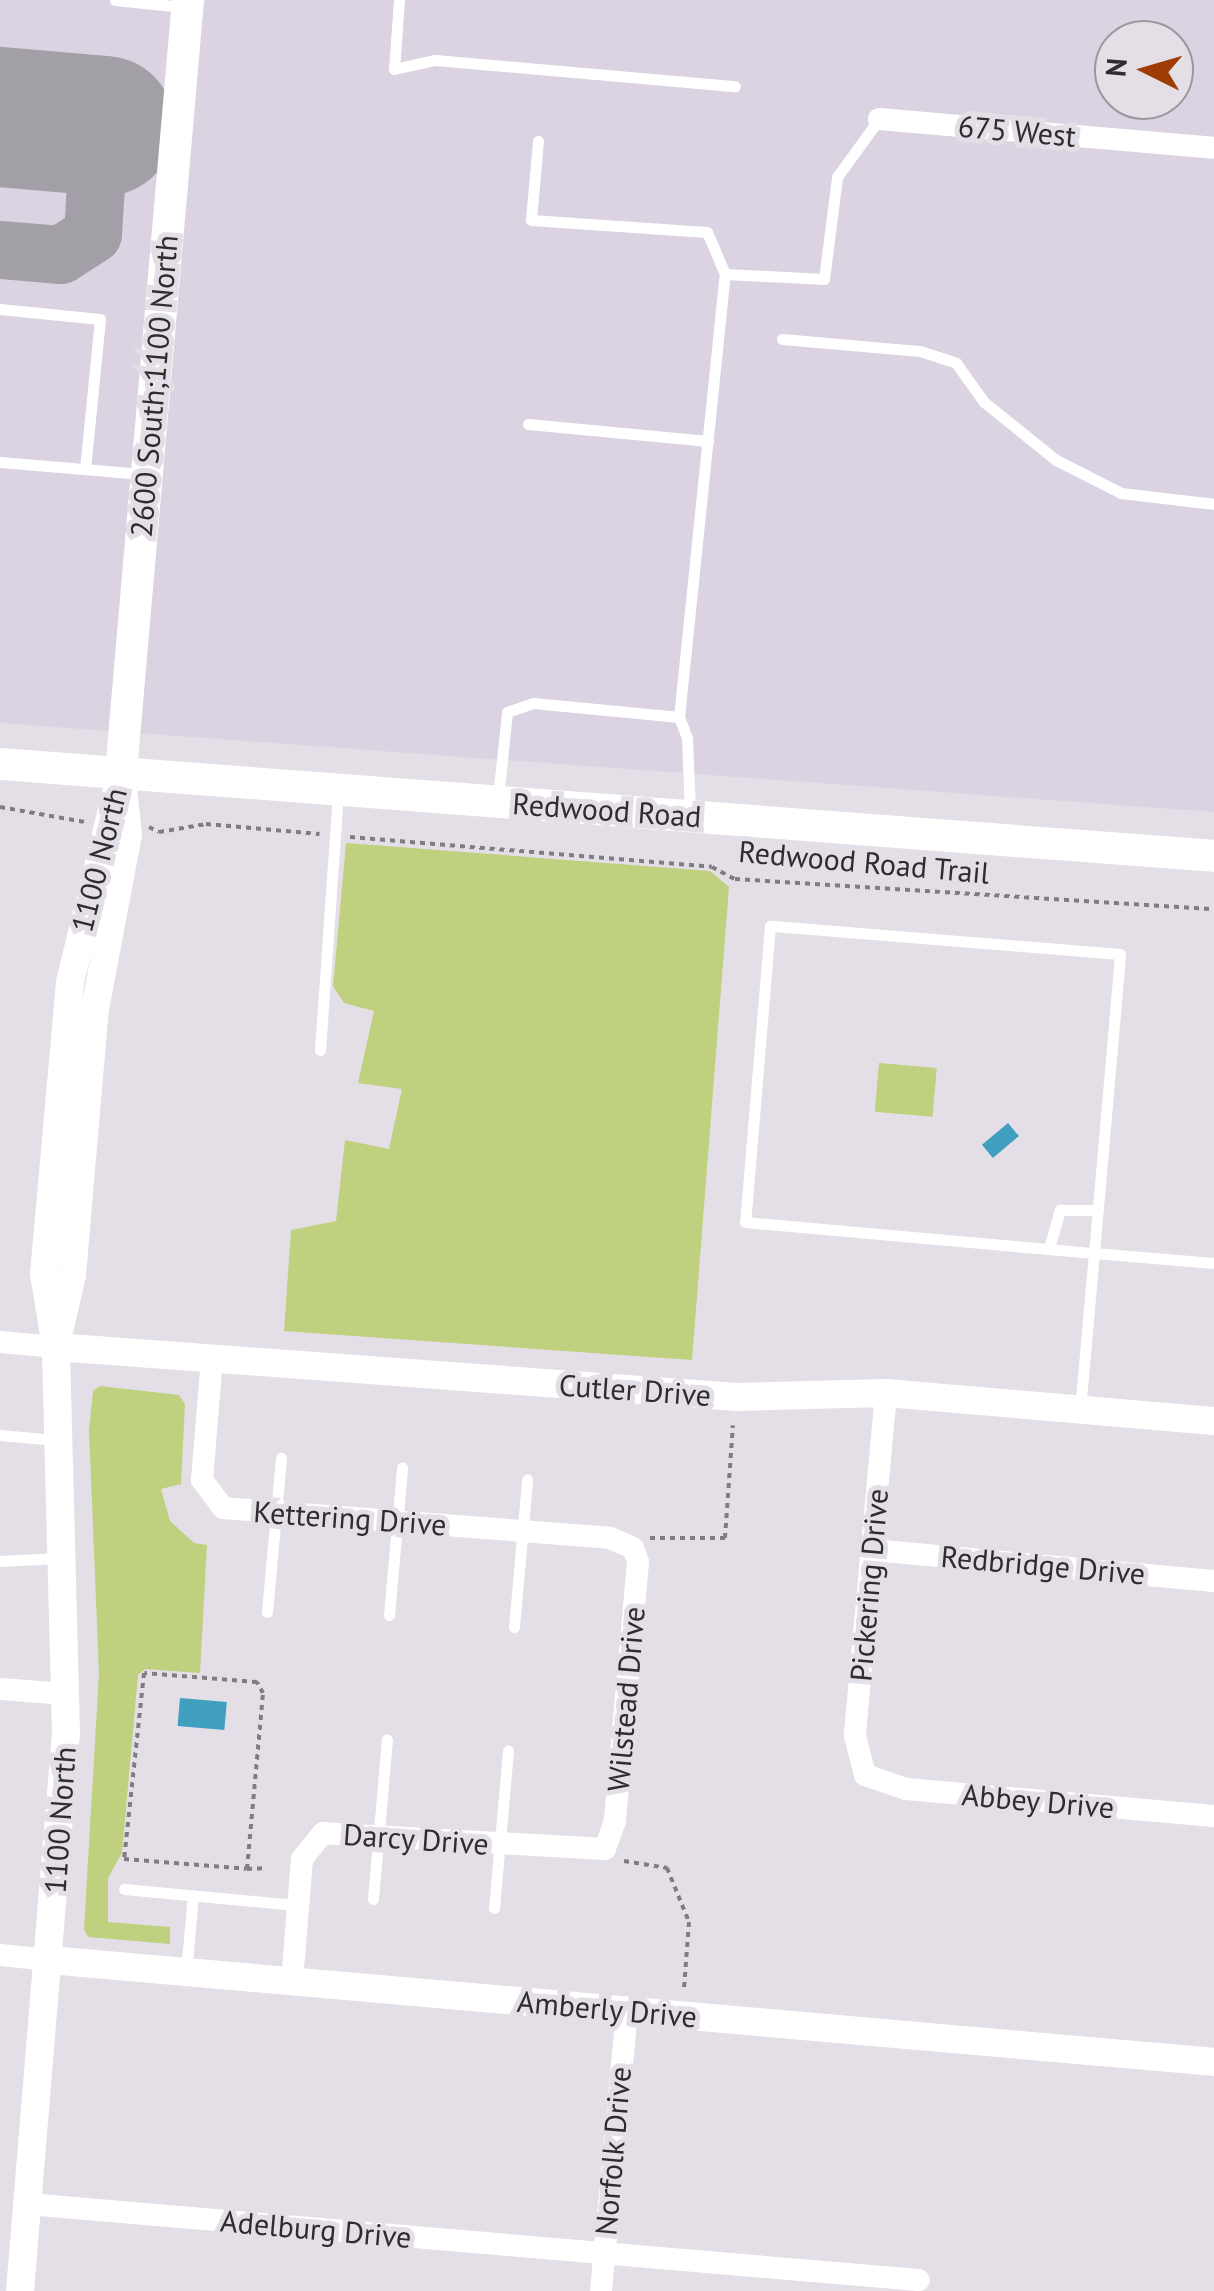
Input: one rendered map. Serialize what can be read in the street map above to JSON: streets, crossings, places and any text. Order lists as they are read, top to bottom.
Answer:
{
  "streets": {
    "main road": ["2600 South;1100 North", "Redwood Road"],
    "street": [
      "675 West",
      "1100 North",
      "Cutler Drive",
      "Kettering Drive",
      "Redbridge Drive",
      "Pickering Drive",
      "Wilstead Drive",
      "Abbey Drive",
      "Darcy Drive",
      "Amberly Drive",
      "Norfolk Drive",
      "Adelburg Drive"
    ],
    "path": ["Redwood Road Trail"]
  },
  "crossings": [
    ["2600 South;1100 North", "Redwood Road"],
    ["2600 South;1100 North", "1100 North"],
    ["Redwood Road", "1100 North"],
    ["1100 North", "Cutler Drive"],
    ["1100 North", "Amberly Drive"],
    ["1100 North", "Adelburg Drive"],
    ["Cutler Drive", "Kettering Drive"],
    ["Cutler Drive", "Pickering Drive"],
    ["Kettering Drive", "Wilstead Drive"],
    ["Redbridge Drive", "Pickering Drive"],
    ["Pickering Drive", "Abbey Drive"],
    ["Wilstead Drive", "Darcy Drive"],
    ["Darcy Drive", "Amberly Drive"],
    ["Amberly Drive", "Norfolk Drive"],
    ["Norfolk Drive", "Adelburg Drive"]
  ],
  "north": "left"
}
